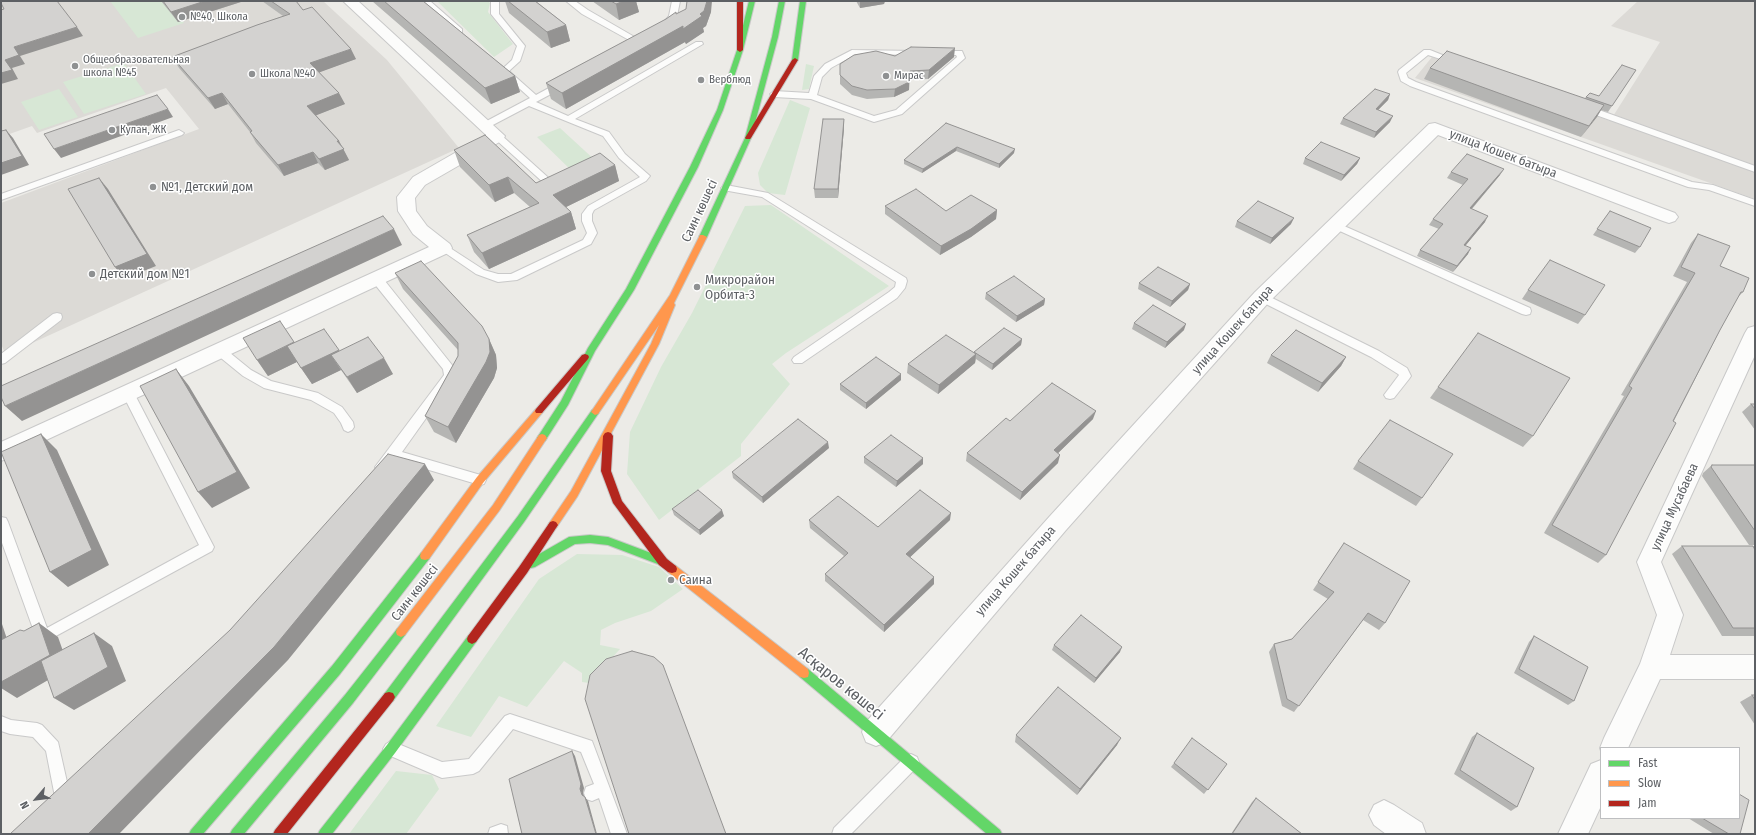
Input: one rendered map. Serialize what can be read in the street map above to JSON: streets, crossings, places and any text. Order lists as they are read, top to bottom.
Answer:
{
  "streets": {
    "main road": ["Саин көшесі", "Асқаров көшесі"],
    "street": ["улица Кошек батыра", "улица Мусабаева"]
  },
  "crossings": [
    ["улица Кошек батыра", "Асқаров көшесі"]
  ],
  "places": [
    "№40, Школа",
    "Общеобразовательная школа №45",
    "Школа №40",
    "Мирас",
    "Верблюд",
    "Кулан, ЖК",
    "№1, Детский дом",
    "Детский дом №1",
    "Микрорайон Орбита-3",
    "Саина"
  ],
  "legend": ["Fast", "Slow", "Jam"],
  "north": "bottom left"
}
